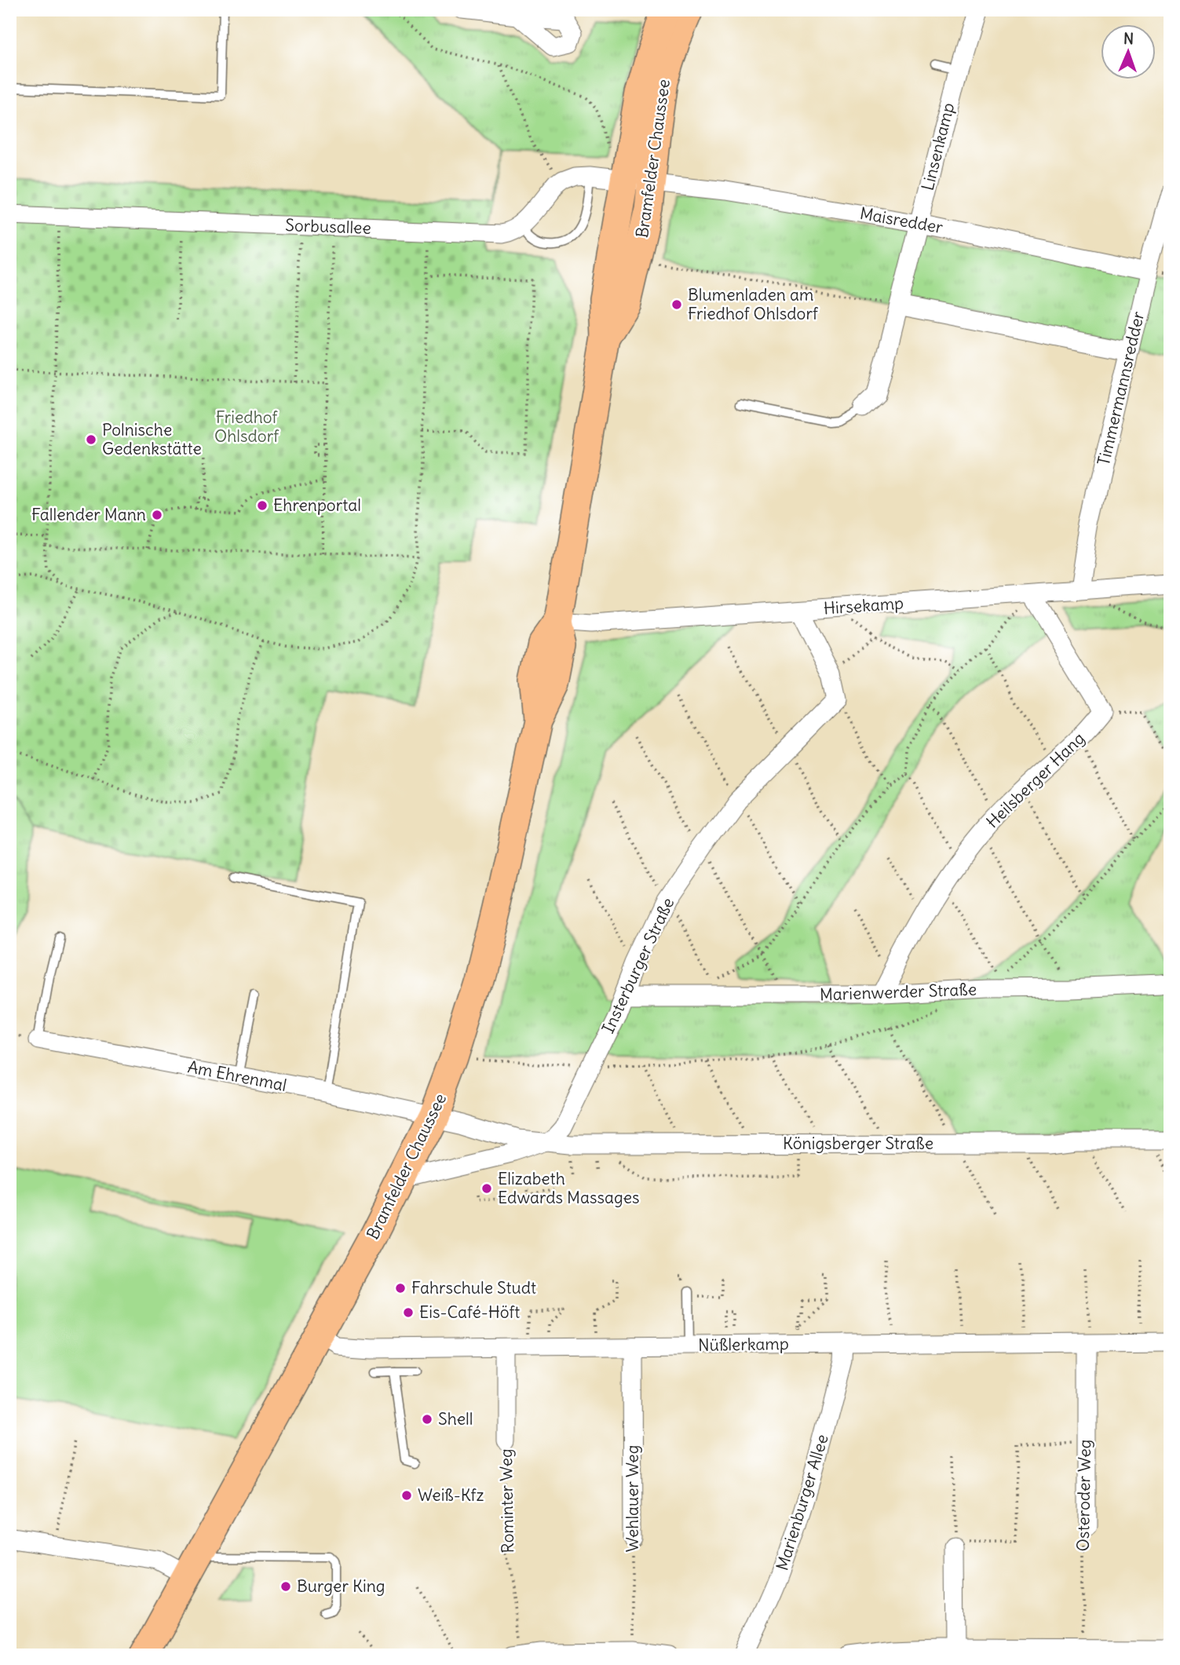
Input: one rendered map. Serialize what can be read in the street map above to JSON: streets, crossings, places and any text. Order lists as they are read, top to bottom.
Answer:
{
  "streets": {
    "main road": ["Bramfelder Chaussee"],
    "street": [
      "Linsenkamp",
      "Maisredder",
      "Sorbusallee",
      "Timmermannsredder",
      "Hirsekamp",
      "Heilsberger Hang",
      "Insterburger Straße",
      "Marienwerder Straße",
      "Am Ehrenmal",
      "Königsberger Straße",
      "Nüßlerkamp",
      "Osteroder Weg",
      "Wehlauer Weg",
      "Rominter Weg",
      "Marienburger Allee"
    ]
  },
  "crossings": [
    ["Linsenkamp", "Maisredder"],
    ["Bramfelder Chaussee", "Maisredder"],
    ["Bramfelder Chaussee", "Hirsekamp"],
    ["Bramfelder Chaussee", "Am Ehrenmal"],
    ["Bramfelder Chaussee", "Königsberger Straße"],
    ["Bramfelder Chaussee", "Nüßlerkamp"],
    ["Maisredder", "Timmermannsredder"],
    ["Timmermannsredder", "Hirsekamp"],
    ["Heilsberger Hang", "Marienwerder Straße"],
    ["Insterburger Straße", "Marienwerder Straße"],
    ["Insterburger Straße", "Königsberger Straße"],
    ["Am Ehrenmal", "Königsberger Straße"],
    ["Nüßlerkamp", "Osteroder Weg"],
    ["Nüßlerkamp", "Wehlauer Weg"],
    ["Nüßlerkamp", "Rominter Weg"],
    ["Nüßlerkamp", "Marienburger Allee"]
  ],
  "parks": ["Friedhof Ohlsdorf"],
  "places": [
    "Blumenladen am Friedhof Ohlsdorf",
    "Polnische Gedenkstätte",
    "Ehrenportal",
    "Fallender Mann",
    "Elizabeth Edwards Massages",
    "Fahrschule Studt",
    "Eis-Café-Höft",
    "Shell",
    "Weiß-Kfz",
    "Burger King"
  ],
  "north": "top"
}
